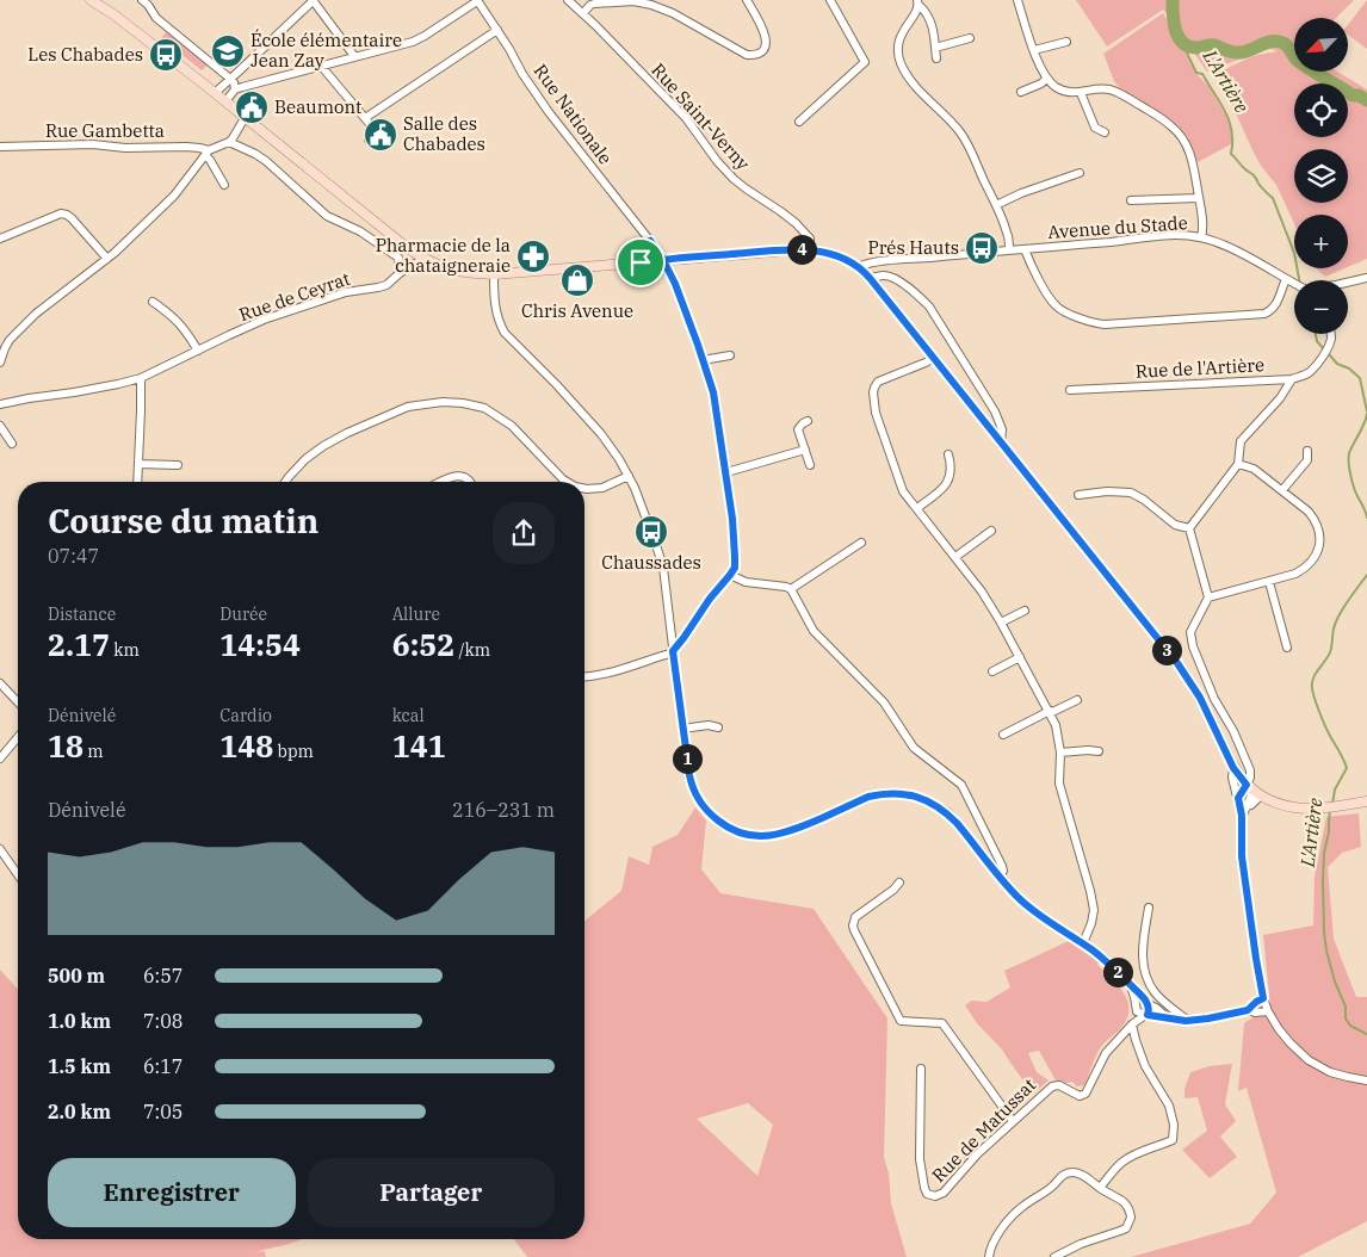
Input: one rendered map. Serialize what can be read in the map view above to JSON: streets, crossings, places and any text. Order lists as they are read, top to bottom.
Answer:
{
  "streets": {
    "street": [
      "Rue Nationale",
      "Rue Saint-Verny",
      "Rue Gambetta",
      "Avenue du Stade",
      "Rue de Ceyrat",
      "Rue de l'Artière",
      "Rue de Matussat"
    ]
  },
  "water": ["L'Artière"],
  "places": {
    "school or university": ["École élémentaire Jean Zay"],
    "bus stop": ["Les Chabades", "Prés Hauts", "Chaussades"],
    "public building": ["Beaumont", "Salle des Chabades"],
    "pharmacy": ["Pharmacie de la chataigneraie"],
    "shop": ["Chris Avenue"]
  },
  "north": "bottom left",
  "page": {
    "map_buttons": ["+", "−"],
    "pins": [
      "4",
      "3",
      "1",
      "2"
    ],
    "heading": ["Course du matin", "07:47"],
    "stats": [
      ["Distance", "2.17 km"],
      ["Durée", "14:54"],
      ["Allure", "6:52 /km"],
      ["Dénivelé", "18 m"],
      ["Cardio", "148 bpm"],
      ["kcal", "141"]
    ],
    "chart": ["Dénivelé", "216–231 m"],
    "list": [
      {
        "name": "500 m",
        "note": "6:57"
      },
      {
        "name": "1.0 km",
        "note": "7:08"
      },
      {
        "name": "1.5 km",
        "note": "6:17"
      },
      {
        "name": "2.0 km",
        "note": "7:05"
      }
    ],
    "buttons": ["Enregistrer", "Partager"]
  }
}
